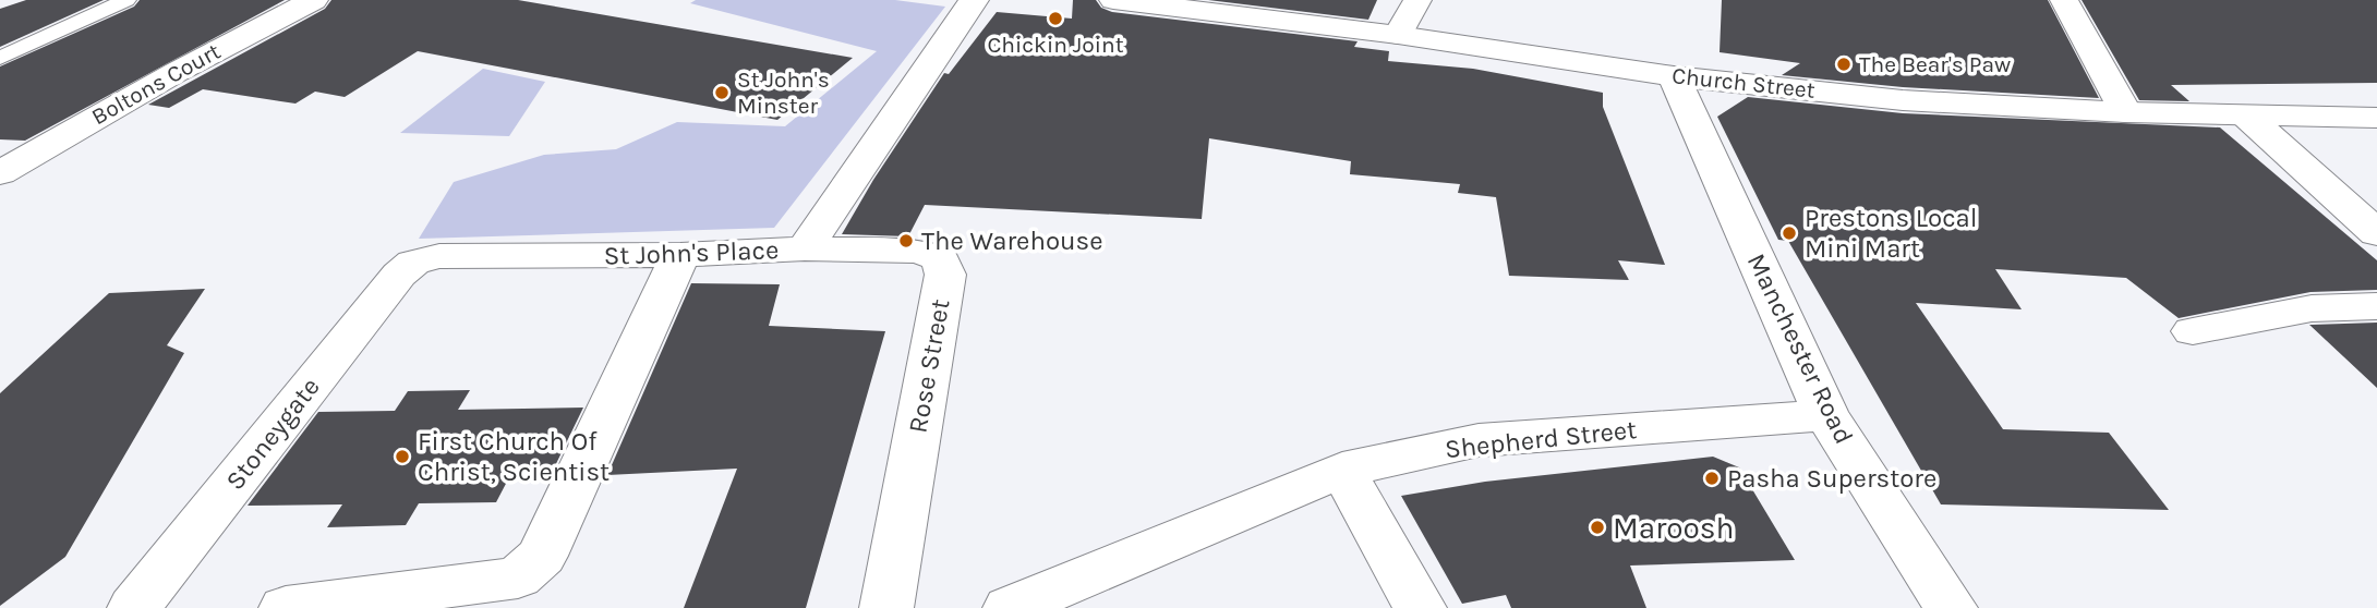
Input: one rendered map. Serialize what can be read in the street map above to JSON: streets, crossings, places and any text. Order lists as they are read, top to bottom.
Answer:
{
  "streets": {
    "street": [
      "Church Street",
      "Boltons Court",
      "St John's Place",
      "Manchester Road",
      "Rose Street",
      "Stoneygate",
      "Shepherd Street"
    ]
  },
  "crossings": [
    ["Church Street", "Manchester Road"],
    ["St John's Place", "Rose Street"],
    ["St John's Place", "Stoneygate"],
    ["Manchester Road", "Shepherd Street"]
  ],
  "places": [
    "Chickin Joint",
    "The Bear's Paw",
    "St John's Minster",
    "Prestons Local Mini Mart",
    "The Warehouse",
    "First Church Of Christ, Scientist",
    "Pasha Superstore",
    "Maroosh"
  ]
}
